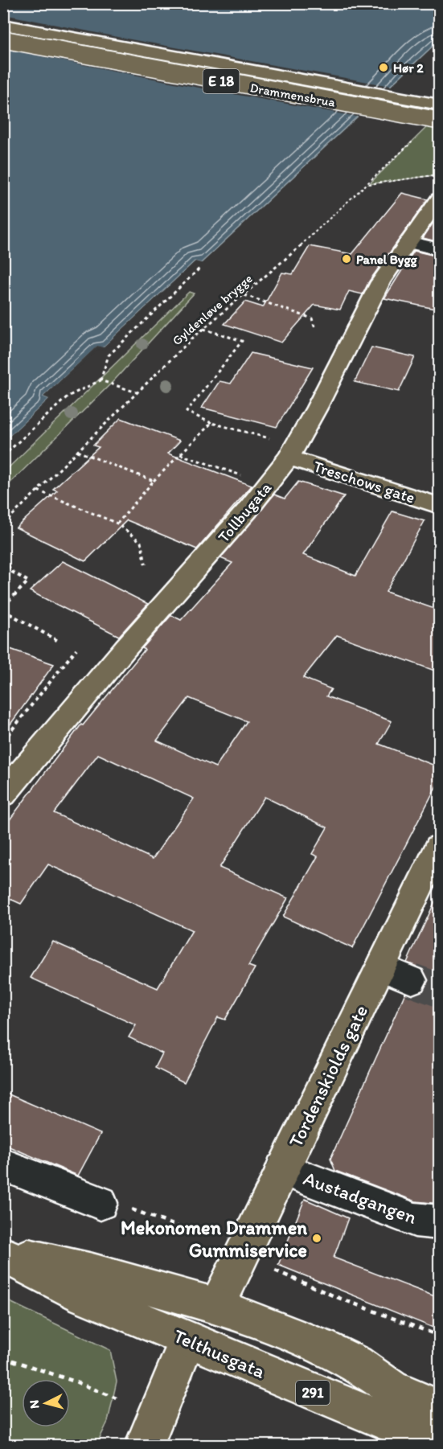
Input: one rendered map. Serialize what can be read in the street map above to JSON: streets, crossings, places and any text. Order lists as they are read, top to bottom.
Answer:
{
  "streets": {
    "main road": [
      "E 18",
      "Drammensbrua",
      "Treschows gate",
      "Tollbugata",
      "Tordenskiolds gate",
      "Telthusgata",
      "291"
    ],
    "street": ["Austadgangen"],
    "path": ["Gyldenløve brygge"]
  },
  "crossings": [
    ["Treschows gate", "Tollbugata"],
    ["Tordenskiolds gate", "Austadgangen"],
    ["Tordenskiolds gate", "Telthusgata"]
  ],
  "places": ["Hør 2", "Panel Bygg", "Mekonomen Drammen Gummiservice"],
  "north": "left"
}
